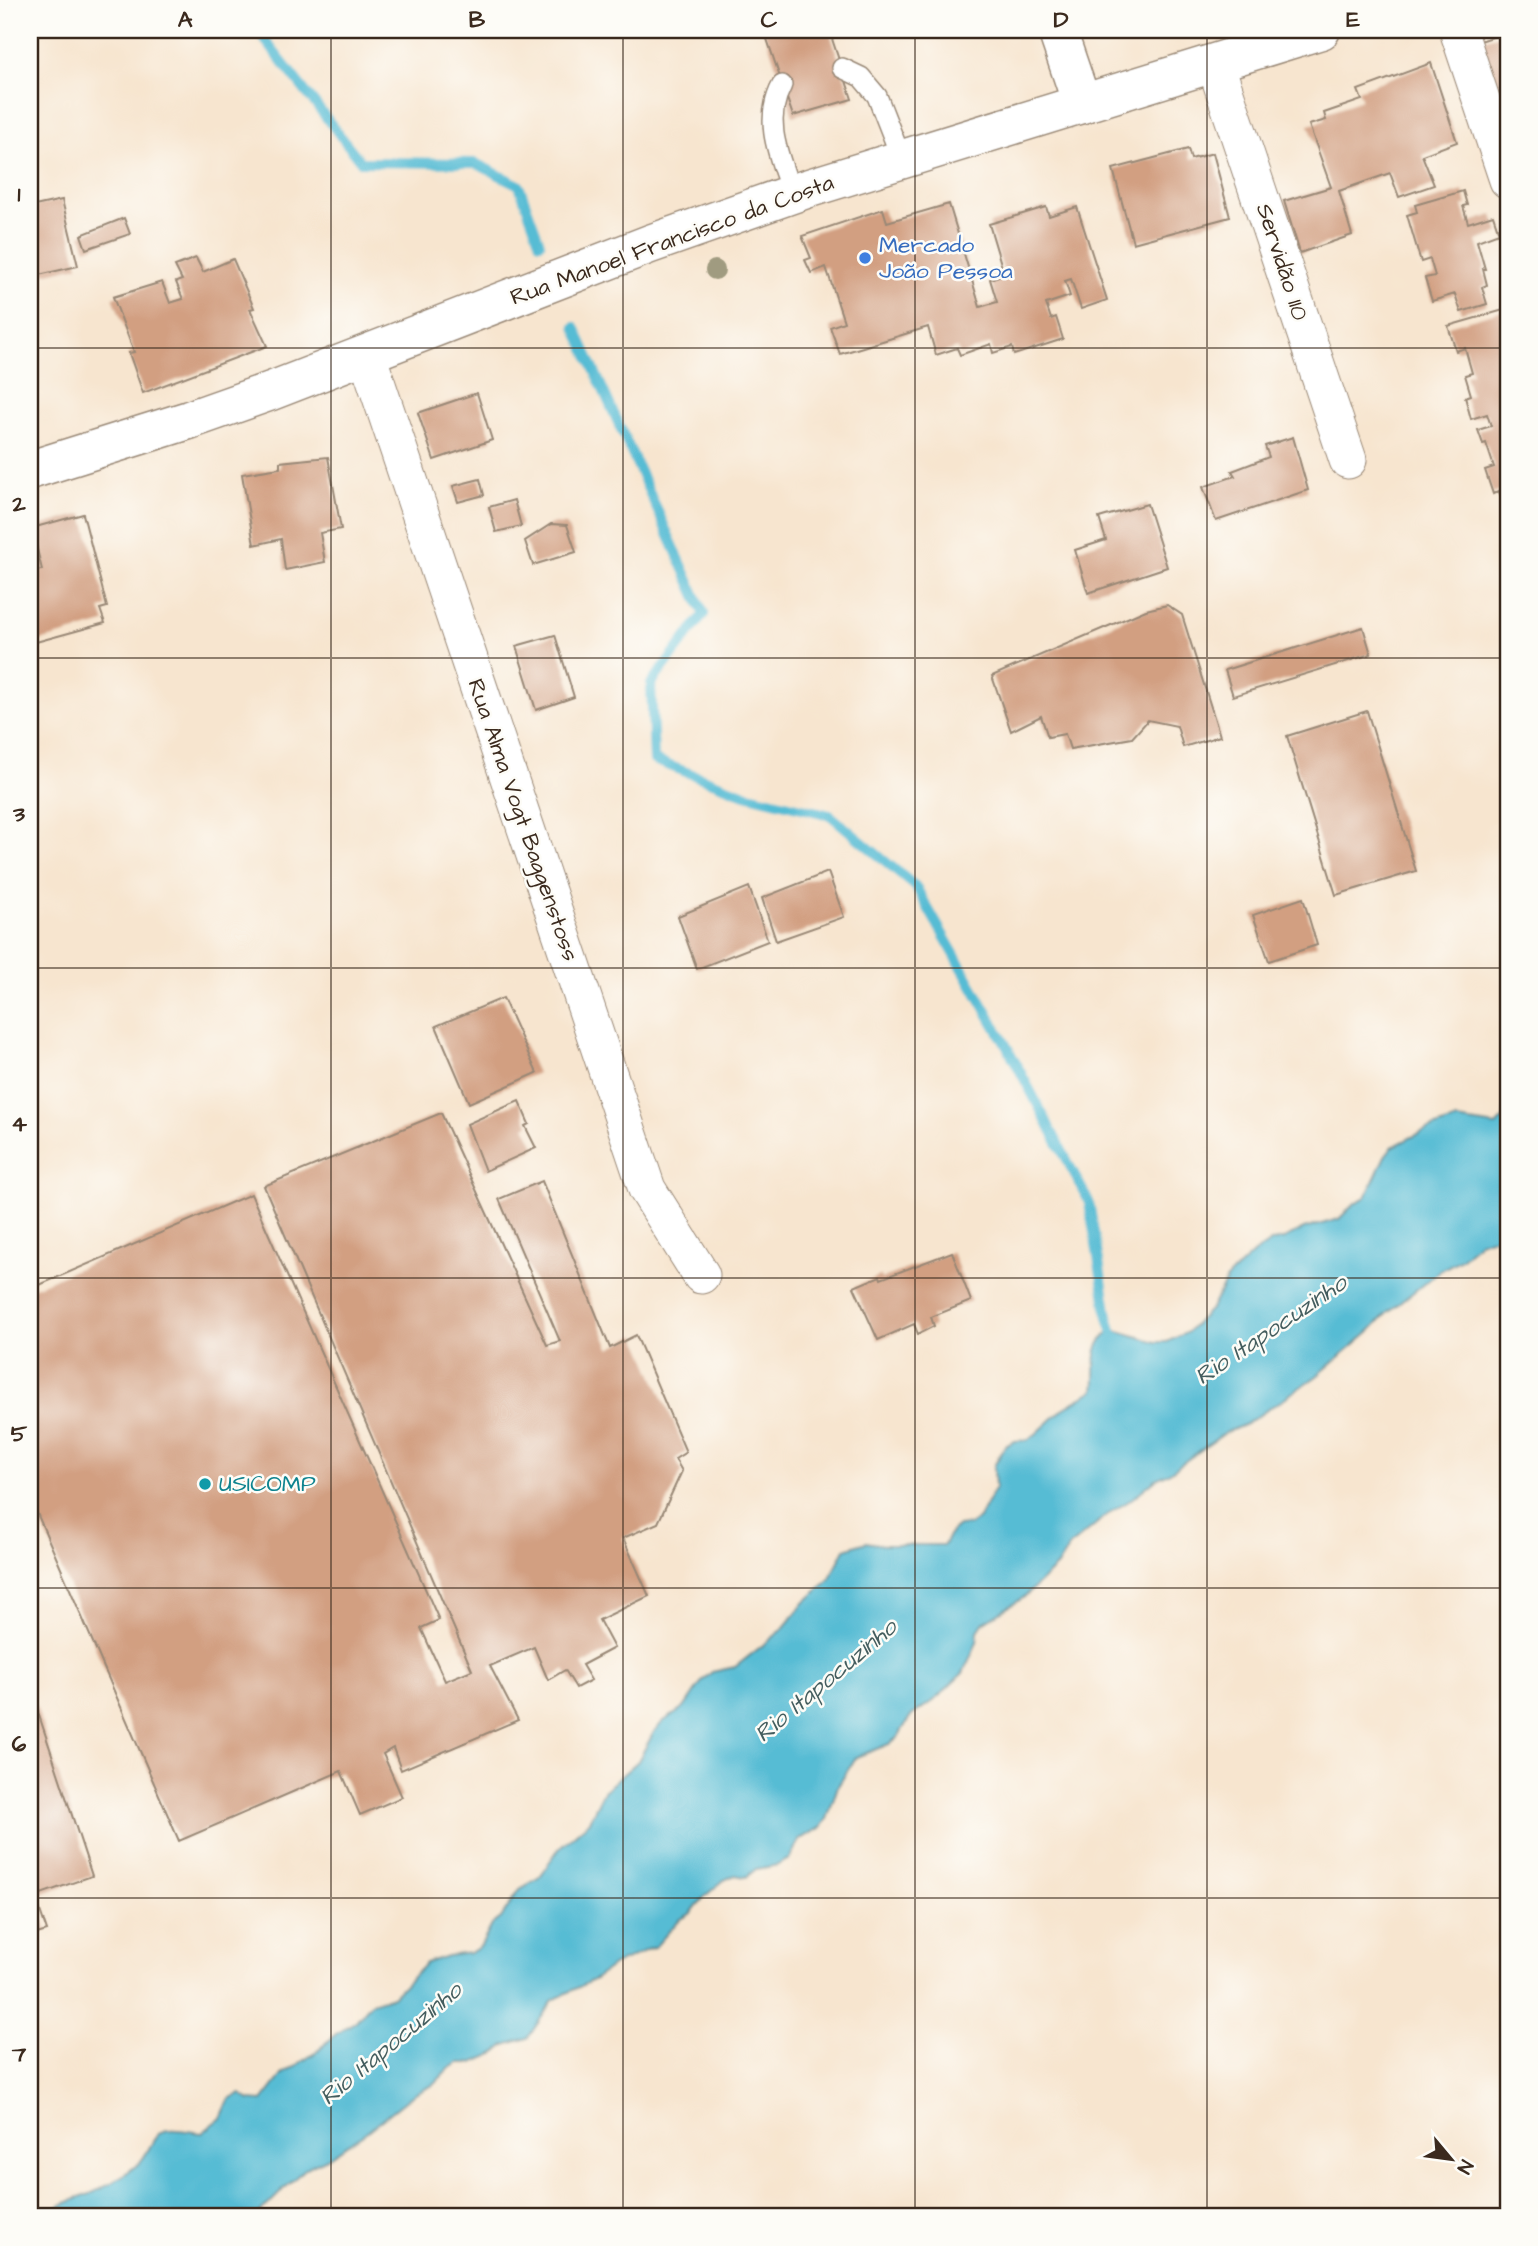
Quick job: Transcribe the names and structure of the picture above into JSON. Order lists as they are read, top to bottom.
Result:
{
  "streets": {
    "main road": ["Rua Manoel Francisco da Costa"],
    "street": ["Servidão 110", "Rua Alma Vogt Baggenstoss"]
  },
  "crossings": [
    ["Rua Manoel Francisco da Costa", "Servidão 110"],
    ["Rua Manoel Francisco da Costa", "Rua Alma Vogt Baggenstoss"]
  ],
  "water": ["Rio Itapocuzinho"],
  "places": ["Mercado João Pessoa", "USICOMP"],
  "north": "bottom right",
  "grid": {
    "columns": [
      "A",
      "B",
      "C",
      "D",
      "E"
    ],
    "rows": [
      "1",
      "2",
      "3",
      "4",
      "5",
      "6",
      "7"
    ]
  }
}
